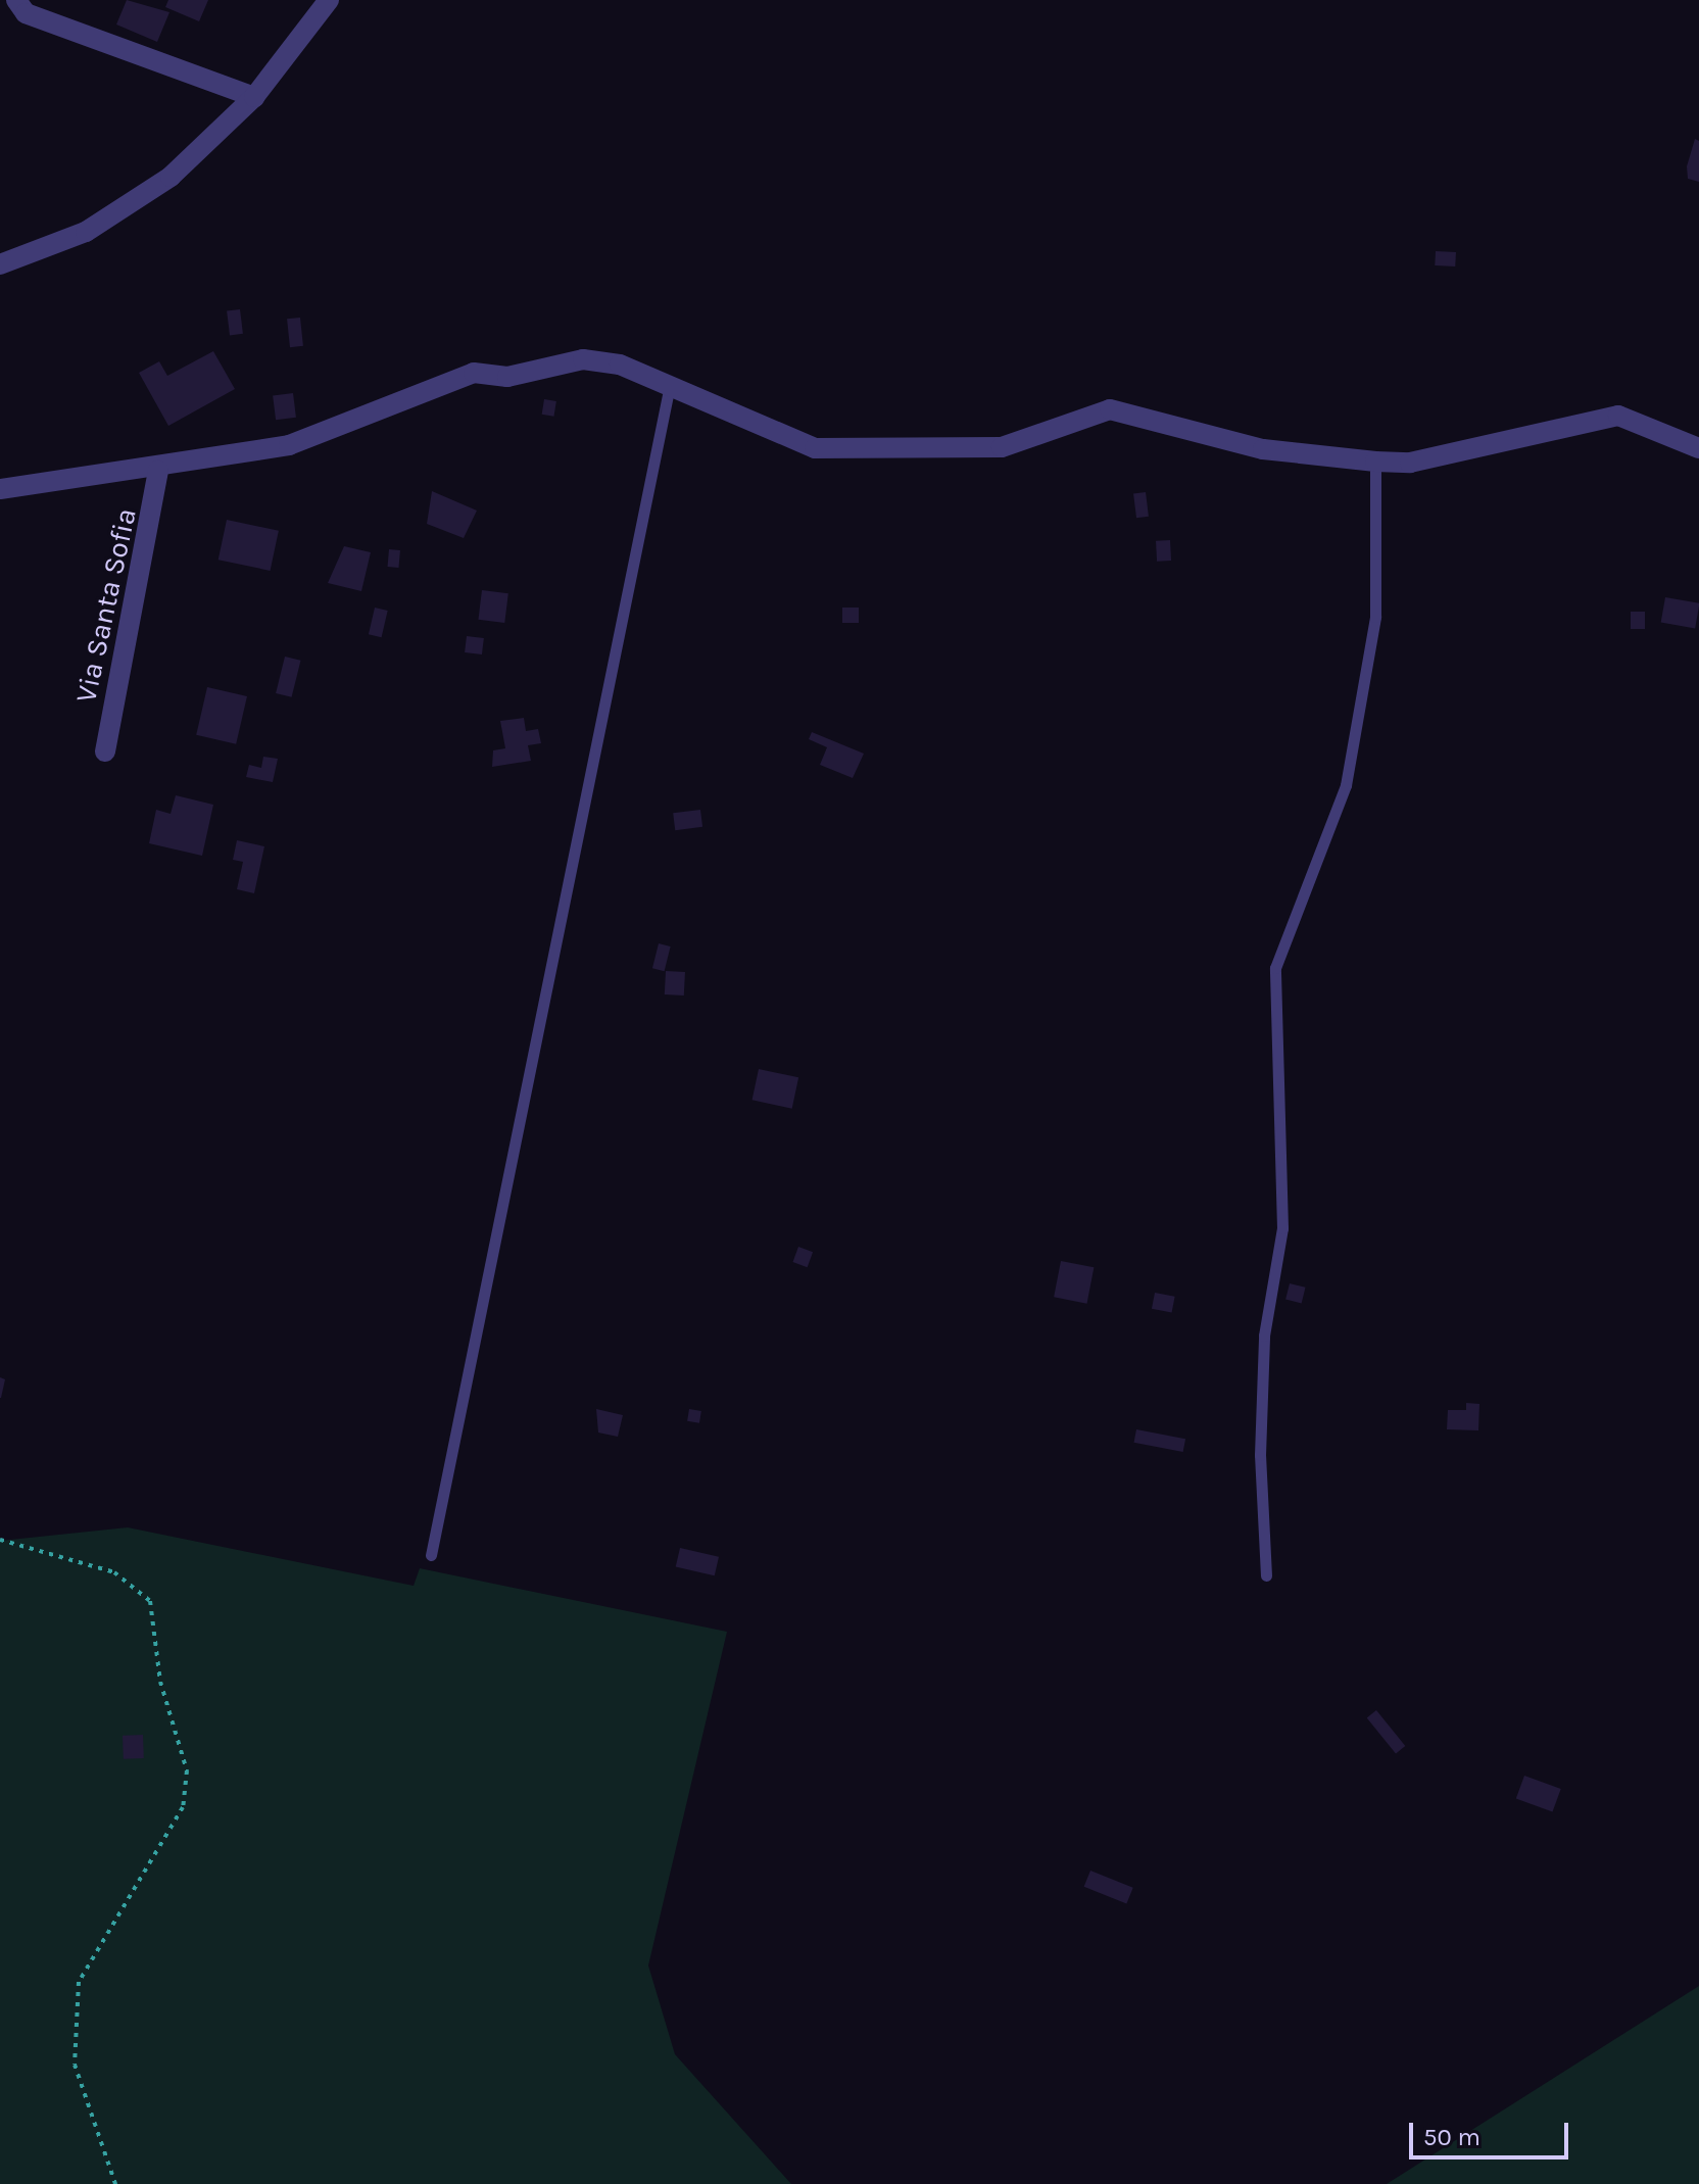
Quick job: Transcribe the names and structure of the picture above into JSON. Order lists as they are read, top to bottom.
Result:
{
  "streets": {
    "street": ["Via Santa Sofia"]
  },
  "scale_bar": "50 m"
}
